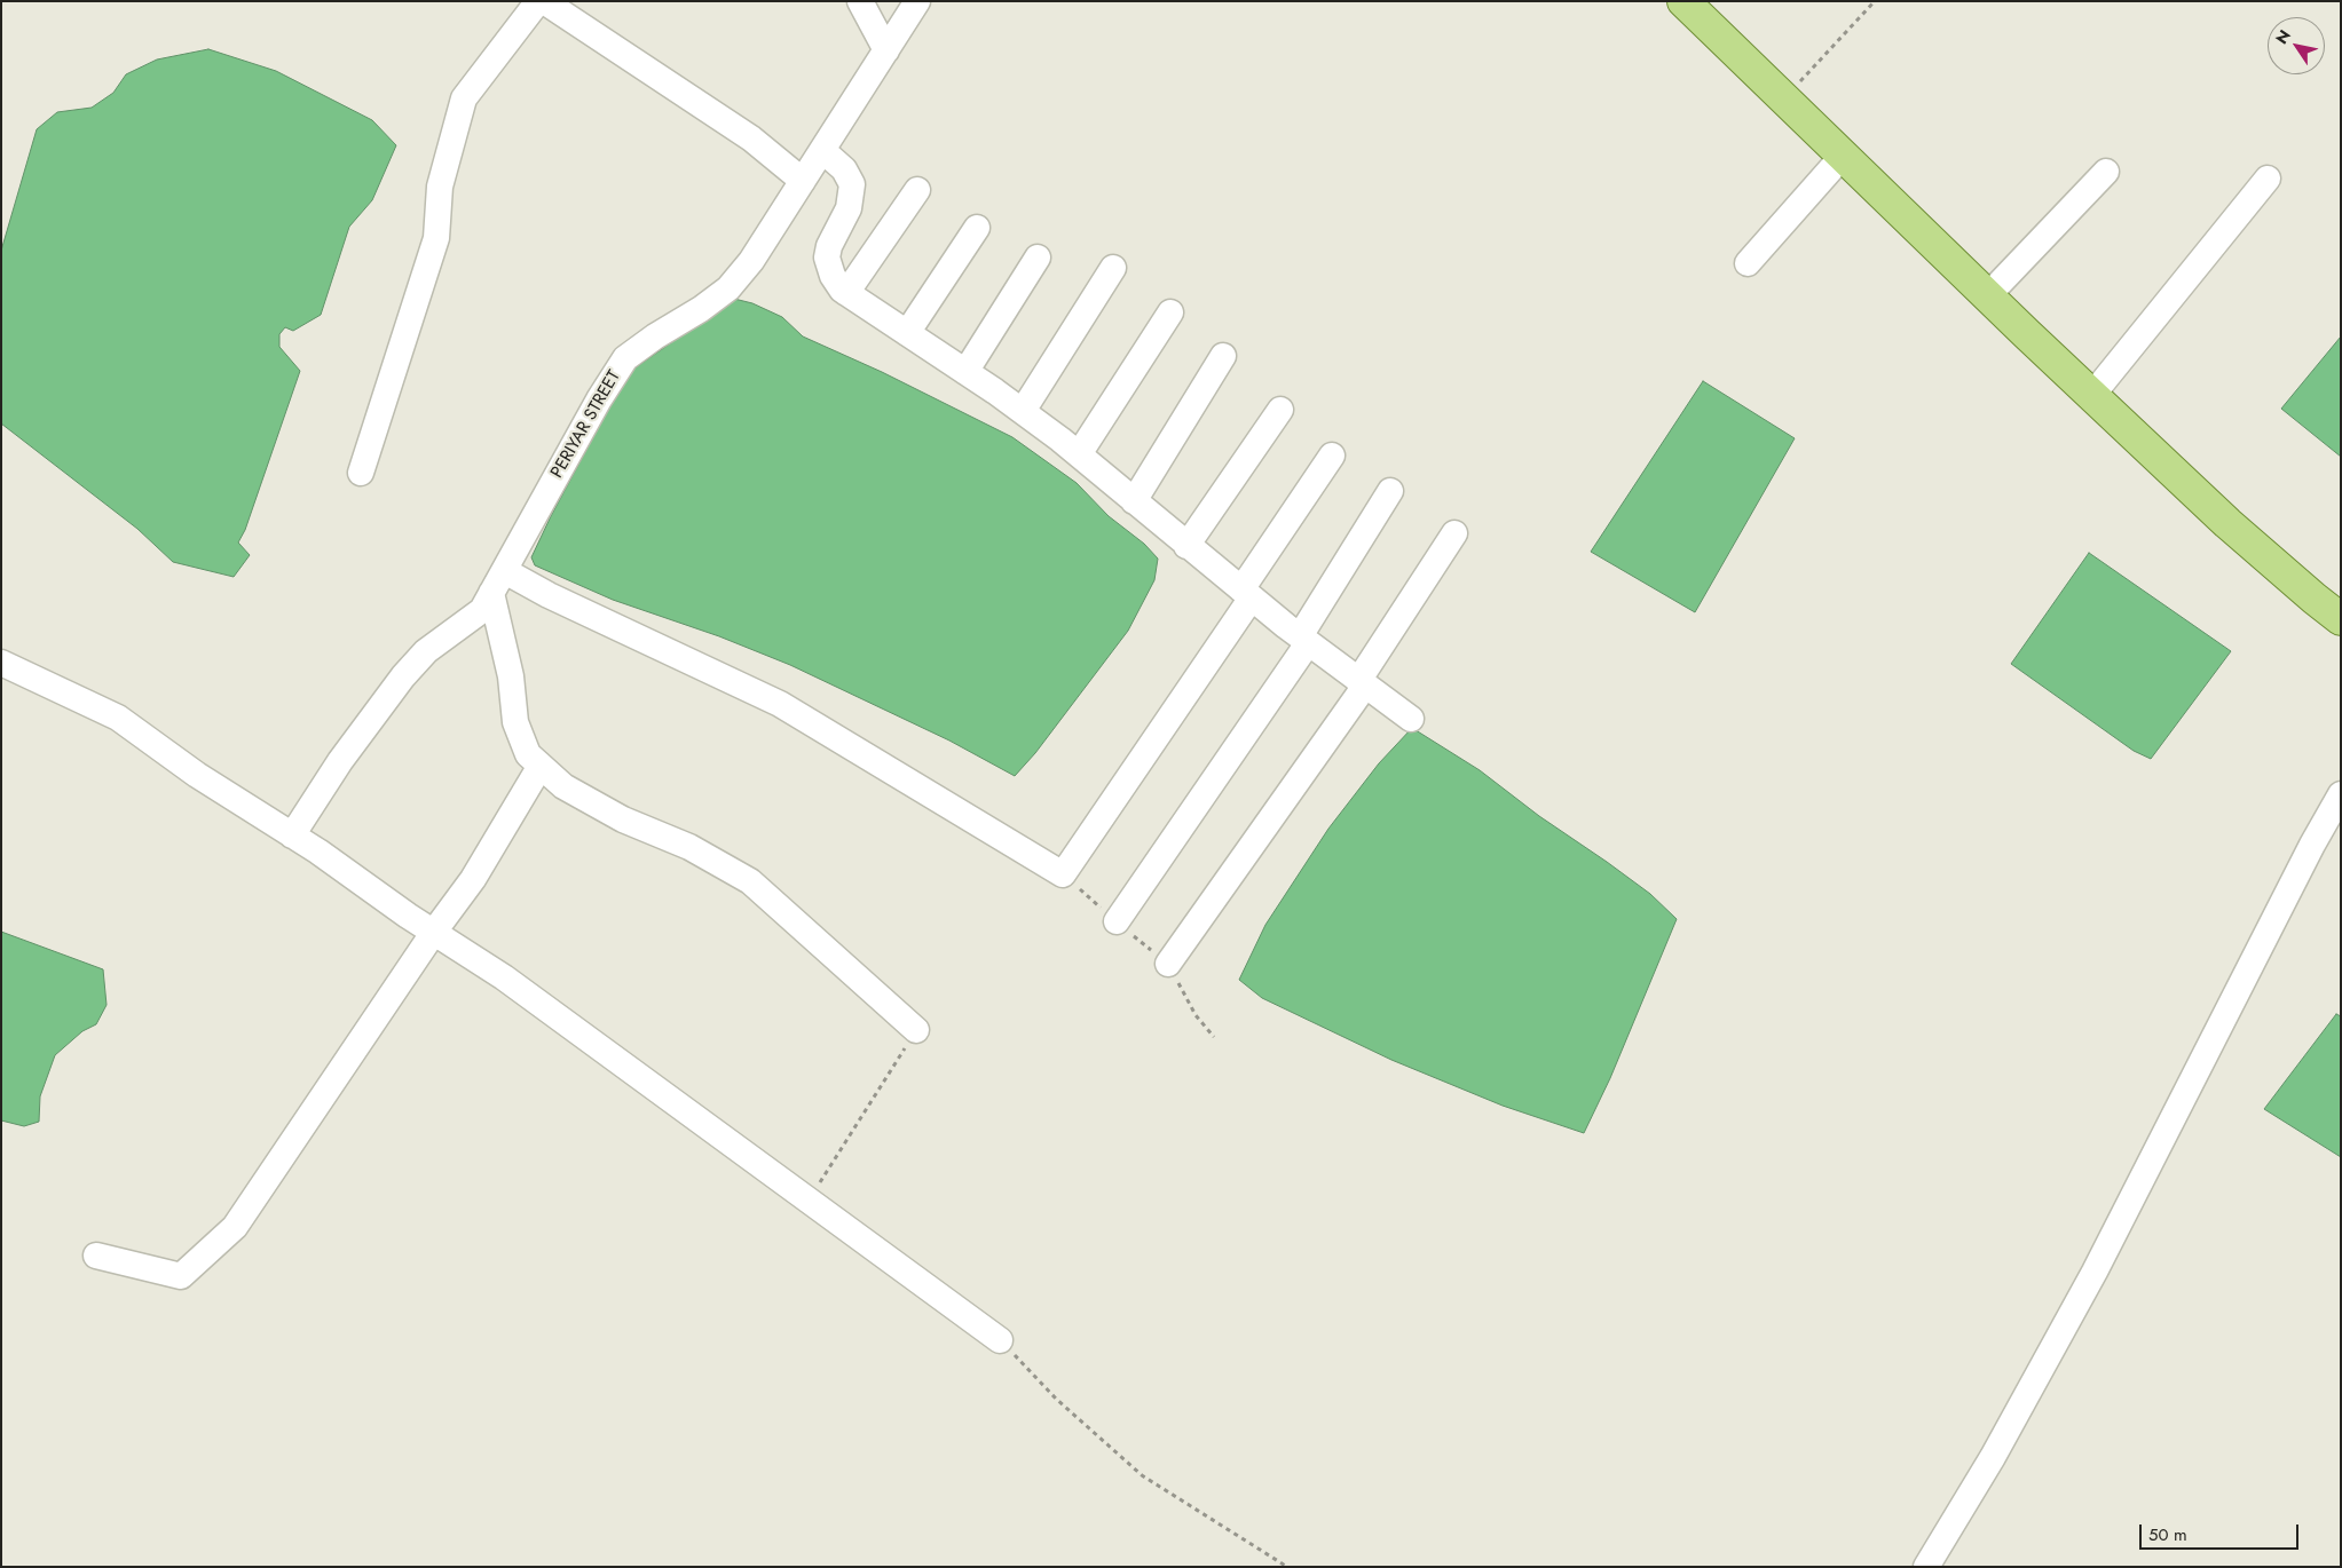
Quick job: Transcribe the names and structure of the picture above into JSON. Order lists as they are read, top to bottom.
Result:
{
  "streets": {
    "street": ["PERIYAR STREET"]
  },
  "scale_bar": "50 m",
  "north": "top left"
}
